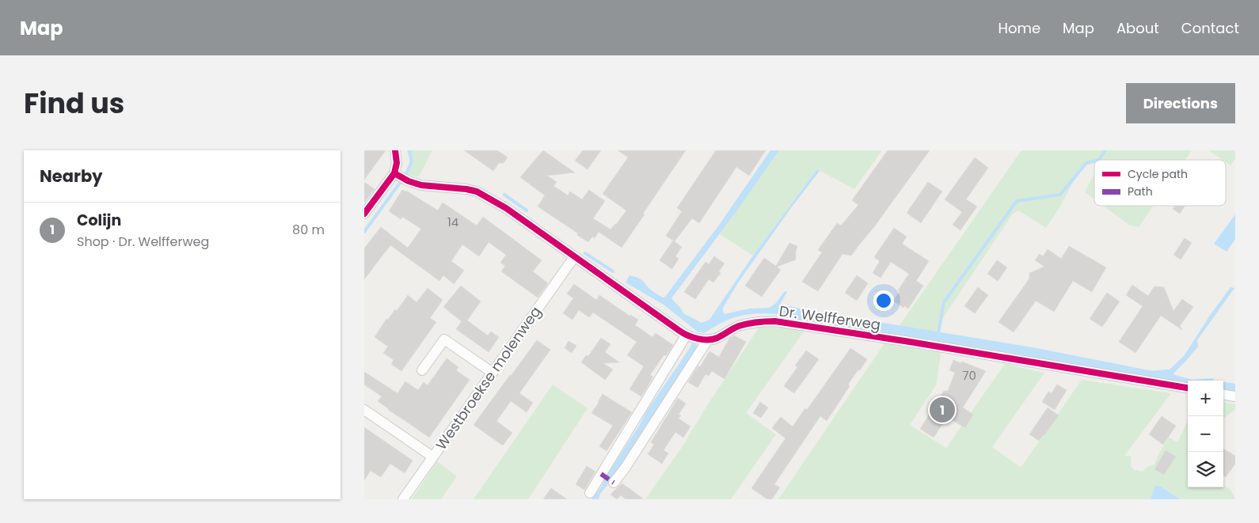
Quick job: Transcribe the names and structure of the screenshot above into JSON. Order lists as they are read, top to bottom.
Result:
{
  "streets": {
    "street": ["Dr. Welfferweg", "Westbroekse molenweg"]
  },
  "house_numbers": ["14", "70"],
  "legend": ["Cycle path", "Path"],
  "page": {
    "header": "Map",
    "nav": [
      "Home",
      "Map",
      "About",
      "Contact"
    ],
    "title": "Find us",
    "buttons": "Directions",
    "heading": "Nearby",
    "list": [
      {
        "mark": "1",
        "name": "Colijn",
        "note": "Shop · Dr. Welfferweg",
        "value": "80 m"
      }
    ],
    "map_buttons": ["+", "−"],
    "pins": "1"
  }
}
